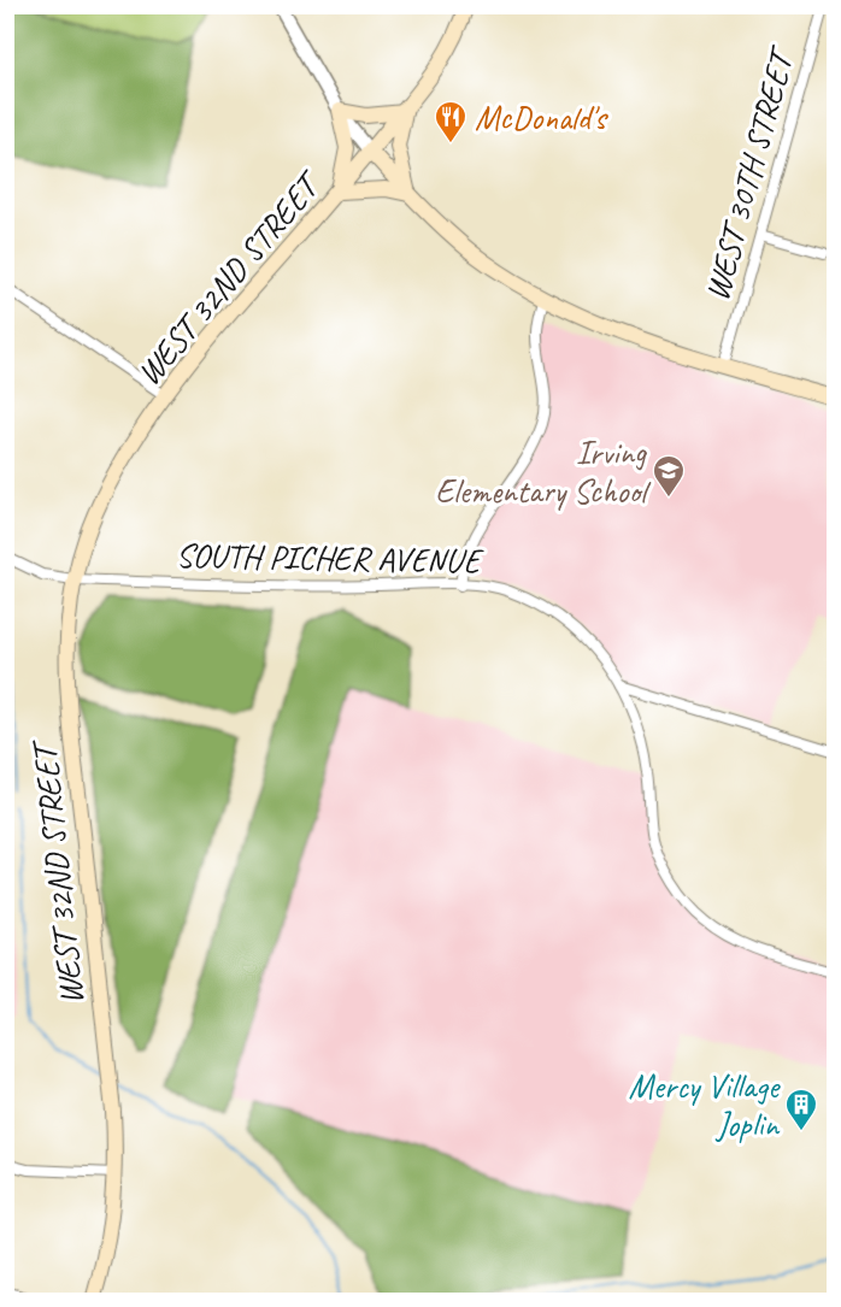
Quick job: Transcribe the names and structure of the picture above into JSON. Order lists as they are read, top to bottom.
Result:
{
  "streets": {
    "main road": ["WEST 32ND STREET"],
    "street": ["WEST 30TH STREET", "SOUTH PICHER AVENUE"]
  },
  "crossings": [
    ["WEST 32ND STREET", "SOUTH PICHER AVENUE"]
  ],
  "places": {
    "restaurant": ["McDonald's"],
    "school or university": ["Irving Elementary School"],
    "building": ["Mercy Village Joplin"]
  }
}
